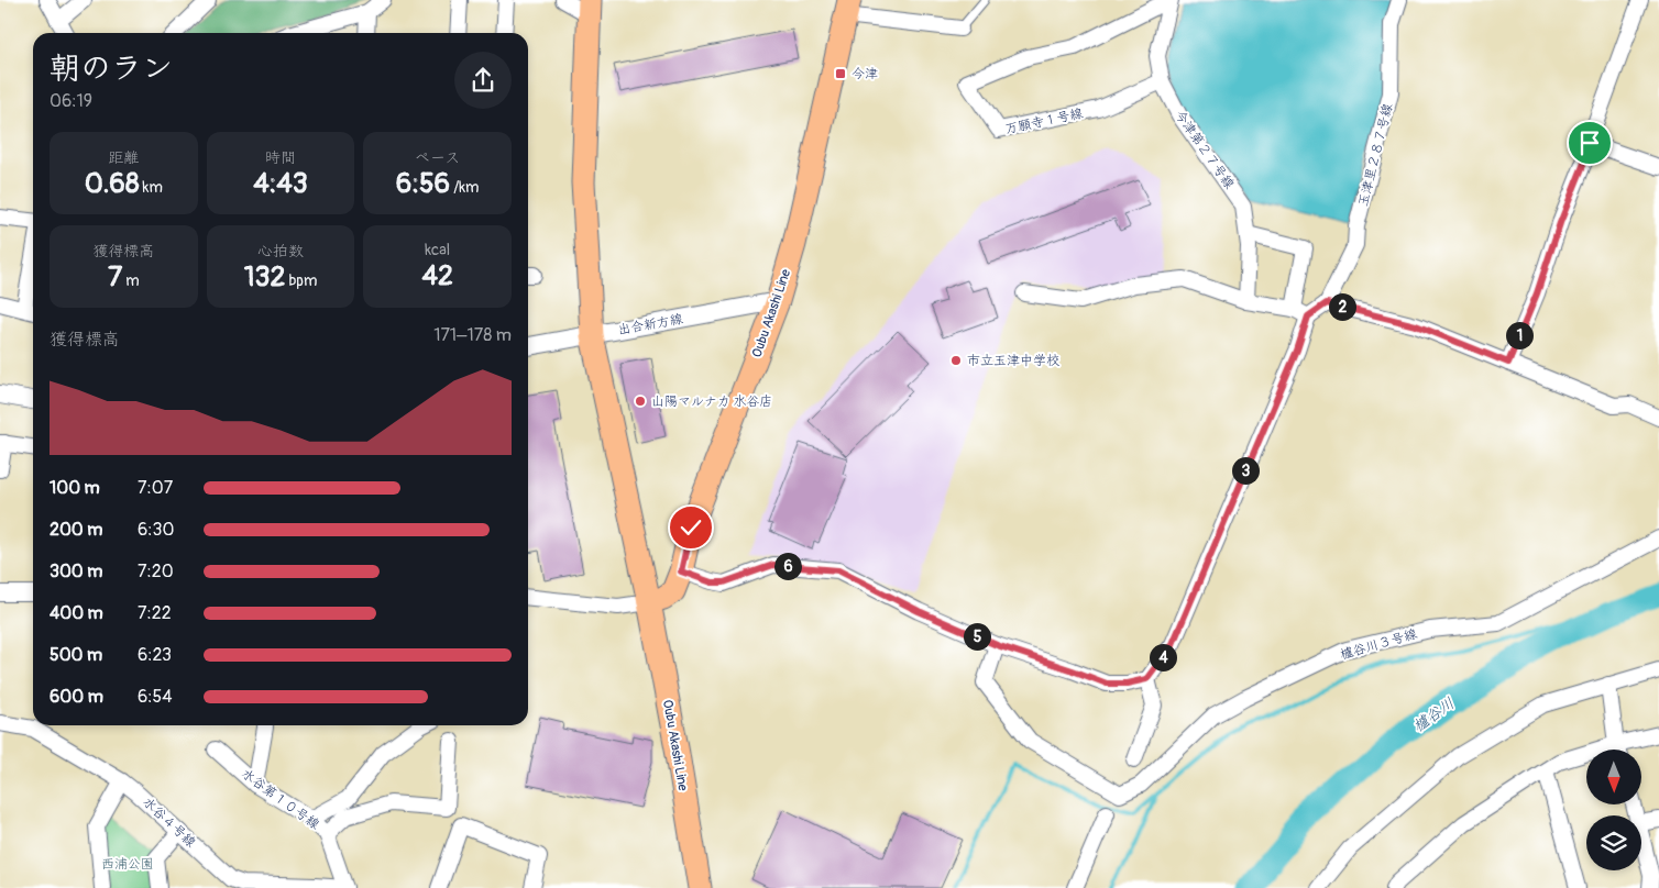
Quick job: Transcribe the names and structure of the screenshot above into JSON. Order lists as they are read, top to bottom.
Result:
{
  "streets": {
    "main road": ["Oubu Akashi Line"],
    "street": [
      "万願寺１号線",
      "今津第２７号線",
      "玉津里２８７号線",
      "出合新方線",
      "櫨谷川３号線",
      "水谷第１０号線",
      "水谷４号線"
    ]
  },
  "crossings": [
    ["万願寺１号線", "今津第２７号線"],
    ["Oubu Akashi Line", "出合新方線"],
    ["水谷第１０号線", "水谷４号線"]
  ],
  "water": ["櫨谷川"],
  "parks": ["西浦公園"],
  "places": {
    "transit": ["今津"],
    "other": ["市立玉津中学校", "山陽マルナカ 水谷店"]
  },
  "north": "bottom",
  "page": {
    "heading": ["朝のラン", "06:19"],
    "stats": [
      ["距離", "0.68 km"],
      ["時間", "4:43"],
      ["ペース", "6:56 /km"],
      ["獲得標高", "7 m"],
      ["心拍数", "132 bpm"],
      ["kcal", "42"]
    ],
    "pins": [
      "2",
      "1",
      "3",
      "6",
      "5",
      "4"
    ],
    "chart": ["獲得標高", "171–178 m"],
    "list": [
      {
        "name": "100 m",
        "note": "7:07"
      },
      {
        "name": "200 m",
        "note": "6:30"
      },
      {
        "name": "300 m",
        "note": "7:20"
      },
      {
        "name": "400 m",
        "note": "7:22"
      },
      {
        "name": "500 m",
        "note": "6:23"
      },
      {
        "name": "600 m",
        "note": "6:54"
      }
    ]
  }
}
